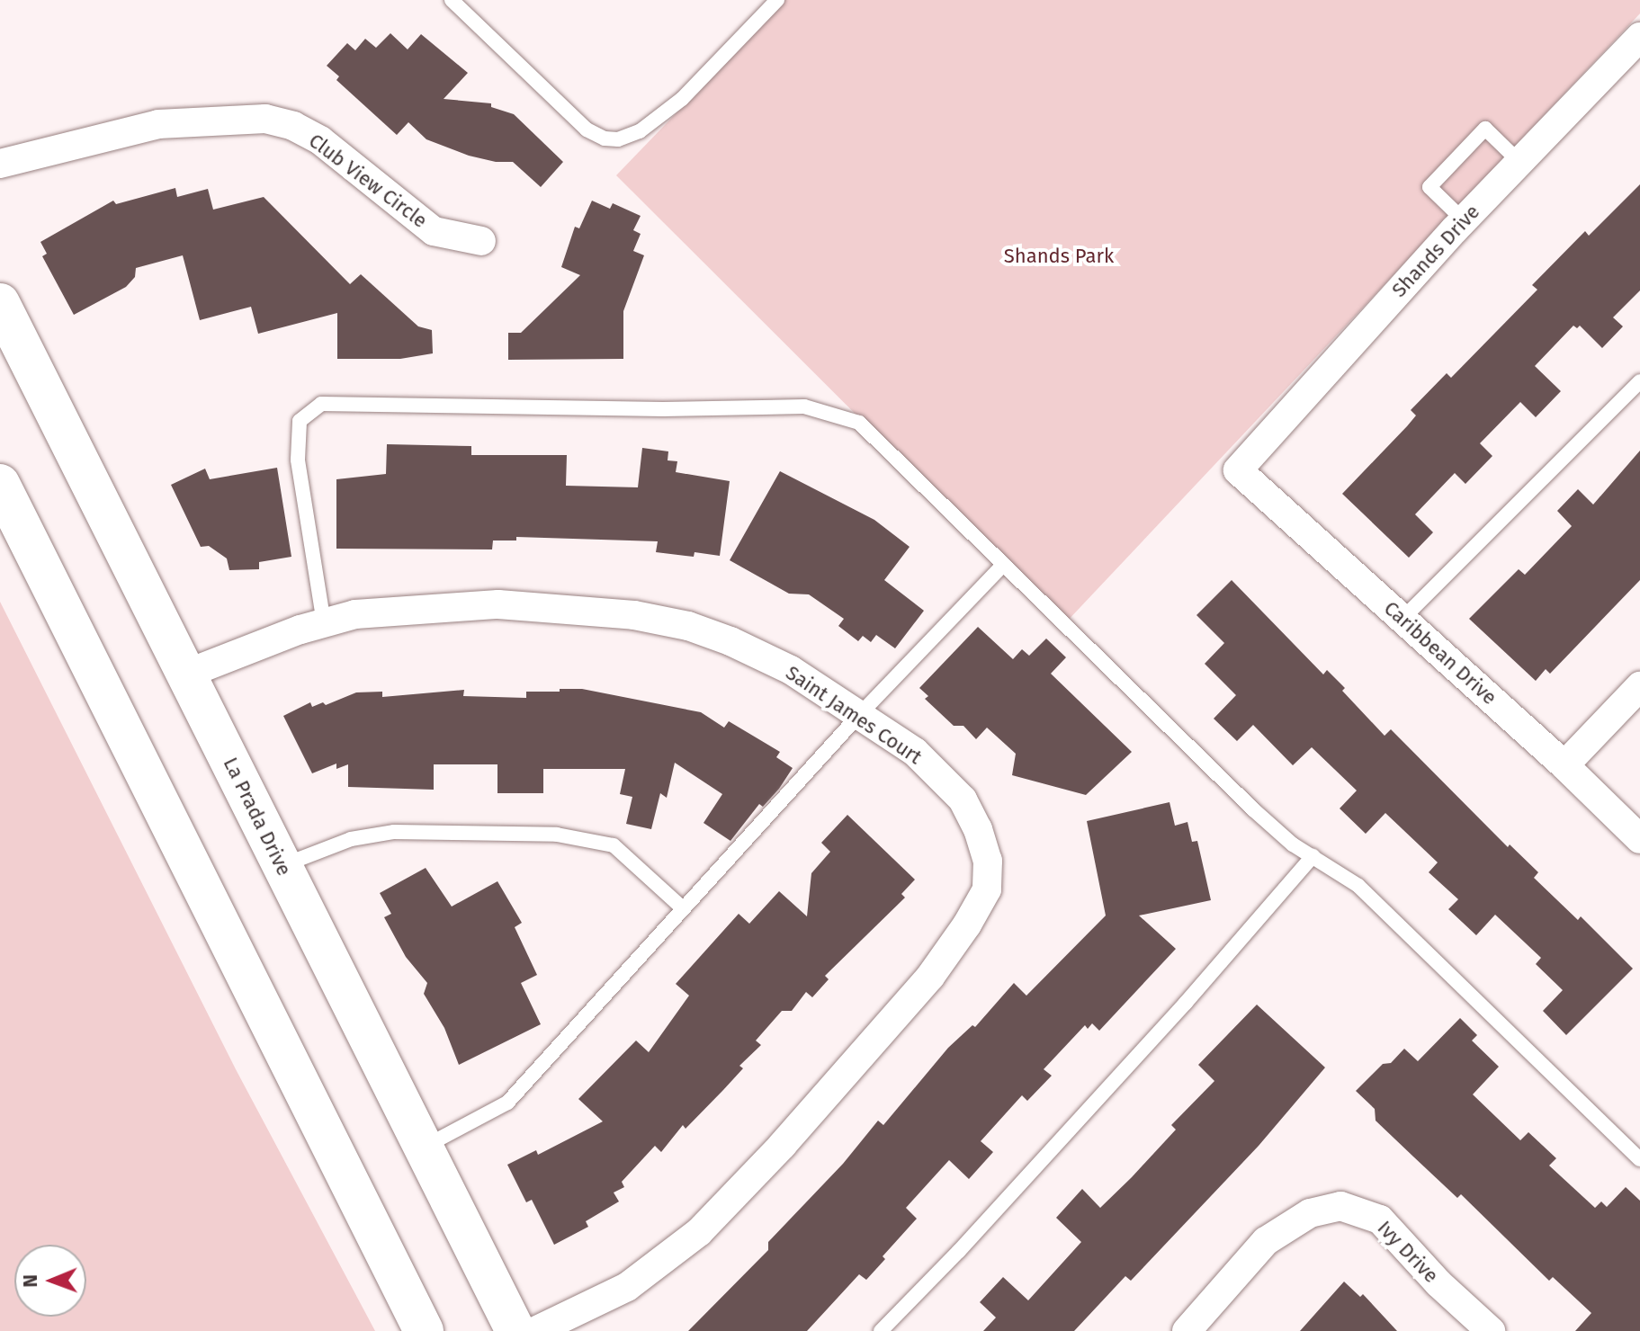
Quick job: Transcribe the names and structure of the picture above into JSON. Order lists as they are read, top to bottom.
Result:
{
  "streets": {
    "main road": ["La Prada Drive"],
    "street": [
      "Club View Circle",
      "Shands Drive",
      "Caribbean Drive",
      "Saint James Court",
      "Ivy Drive"
    ]
  },
  "crossings": [
    ["Shands Drive", "Caribbean Drive"],
    ["Saint James Court", "La Prada Drive"]
  ],
  "parks": ["Shands Park"],
  "north": "left"
}
